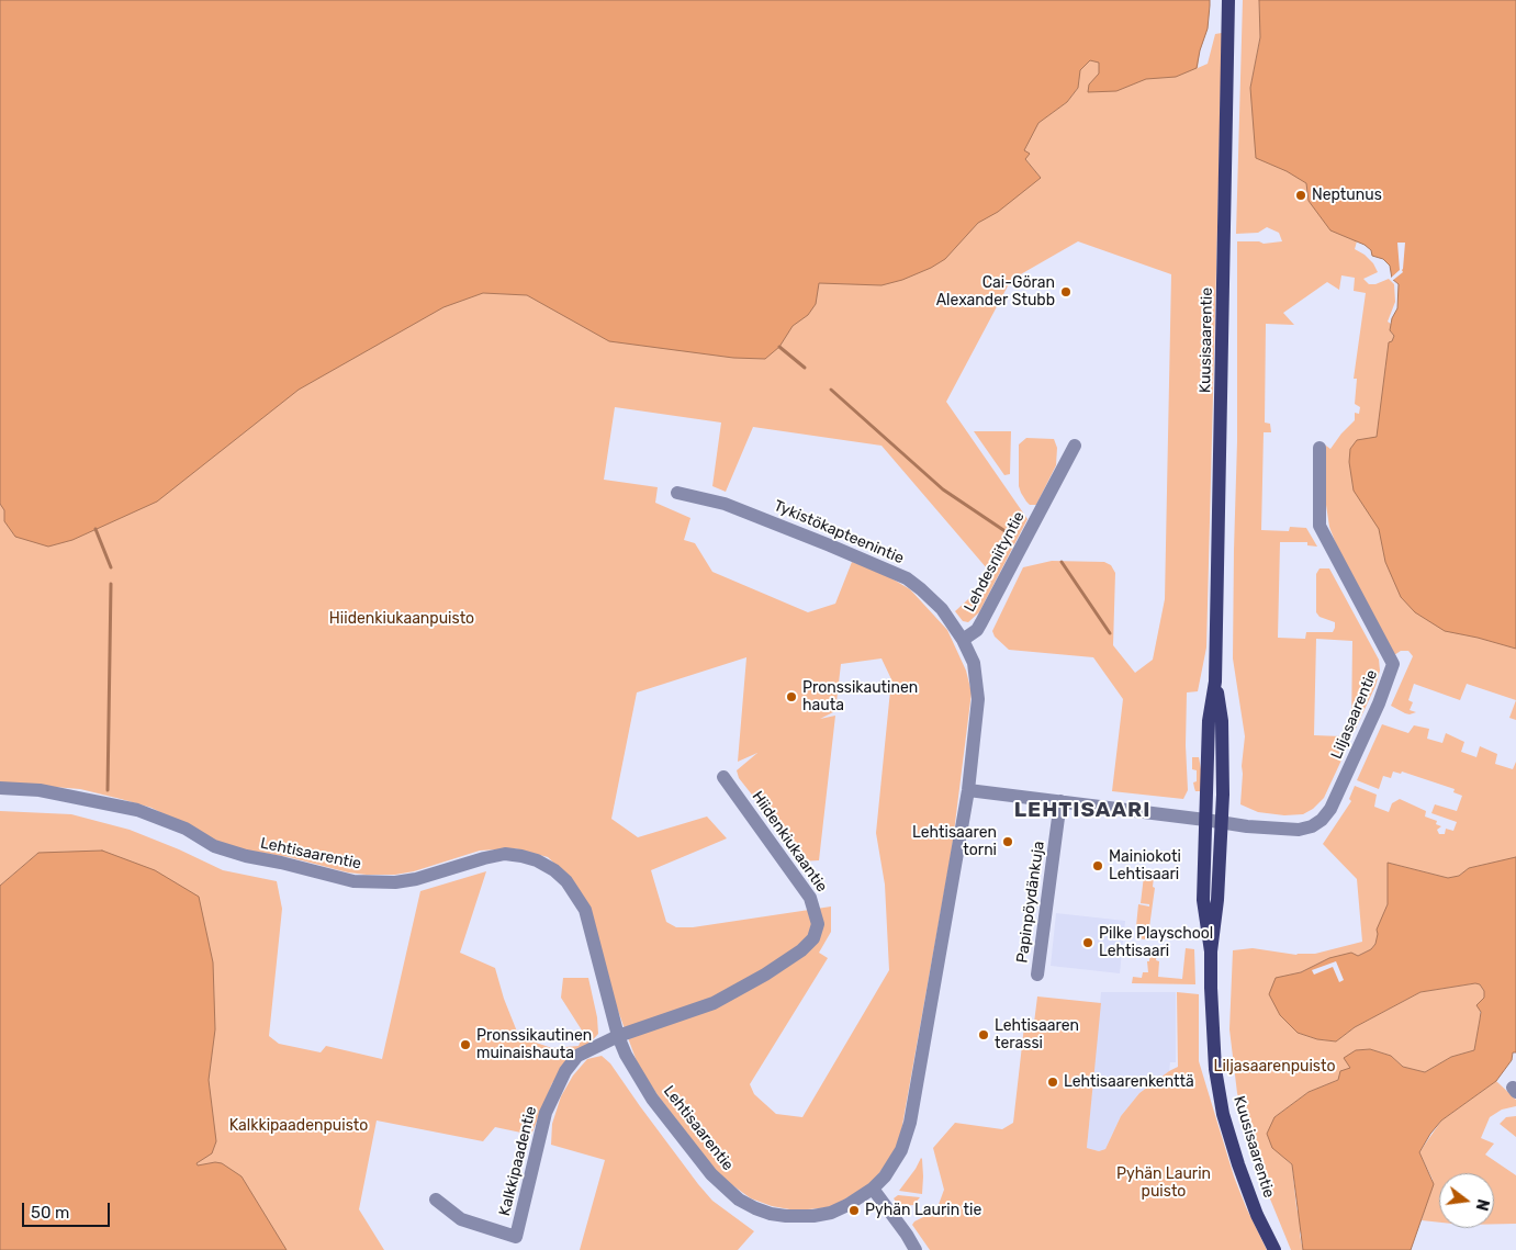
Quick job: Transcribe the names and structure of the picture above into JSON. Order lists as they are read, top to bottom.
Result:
{
  "streets": {
    "main road": ["Kuusisaarentie"],
    "street": [
      "Tykistökapteenintie",
      "Lehdesniityntie",
      "Liljasaarentie",
      "Hiidenkiukaantie",
      "Lehtisaarentie",
      "Papinpöydänkuja",
      "Kalkkipaadentie"
    ]
  },
  "crossings": [
    ["Kuusisaarentie", "Liljasaarentie"],
    ["Tykistökapteenintie", "Lehdesniityntie"],
    ["Hiidenkiukaantie", "Lehtisaarentie"],
    ["Hiidenkiukaantie", "Kalkkipaadentie"],
    ["Lehtisaarentie", "Kalkkipaadentie"]
  ],
  "districts": ["LEHTISAARI"],
  "parks": [
    "Hiidenkiukaanpuisto",
    "Liljasaarenpuisto",
    "Kalkkipaadenpuisto",
    "Pyhän Laurin puisto"
  ],
  "places": [
    "Neptunus",
    "Cai-Göran Alexander Stubb",
    "Pronssikautinen hauta",
    "Lehtisaaren torni",
    "Mainiokoti Lehtisaari",
    "Pilke Playschool Lehtisaari",
    "Lehtisaaren terassi",
    "Pronssikautinen muinaishauta",
    "Lehtisaarenkenttä",
    "Pyhän Laurin tie"
  ],
  "scale_bar": "50 m",
  "north": "right"
}
